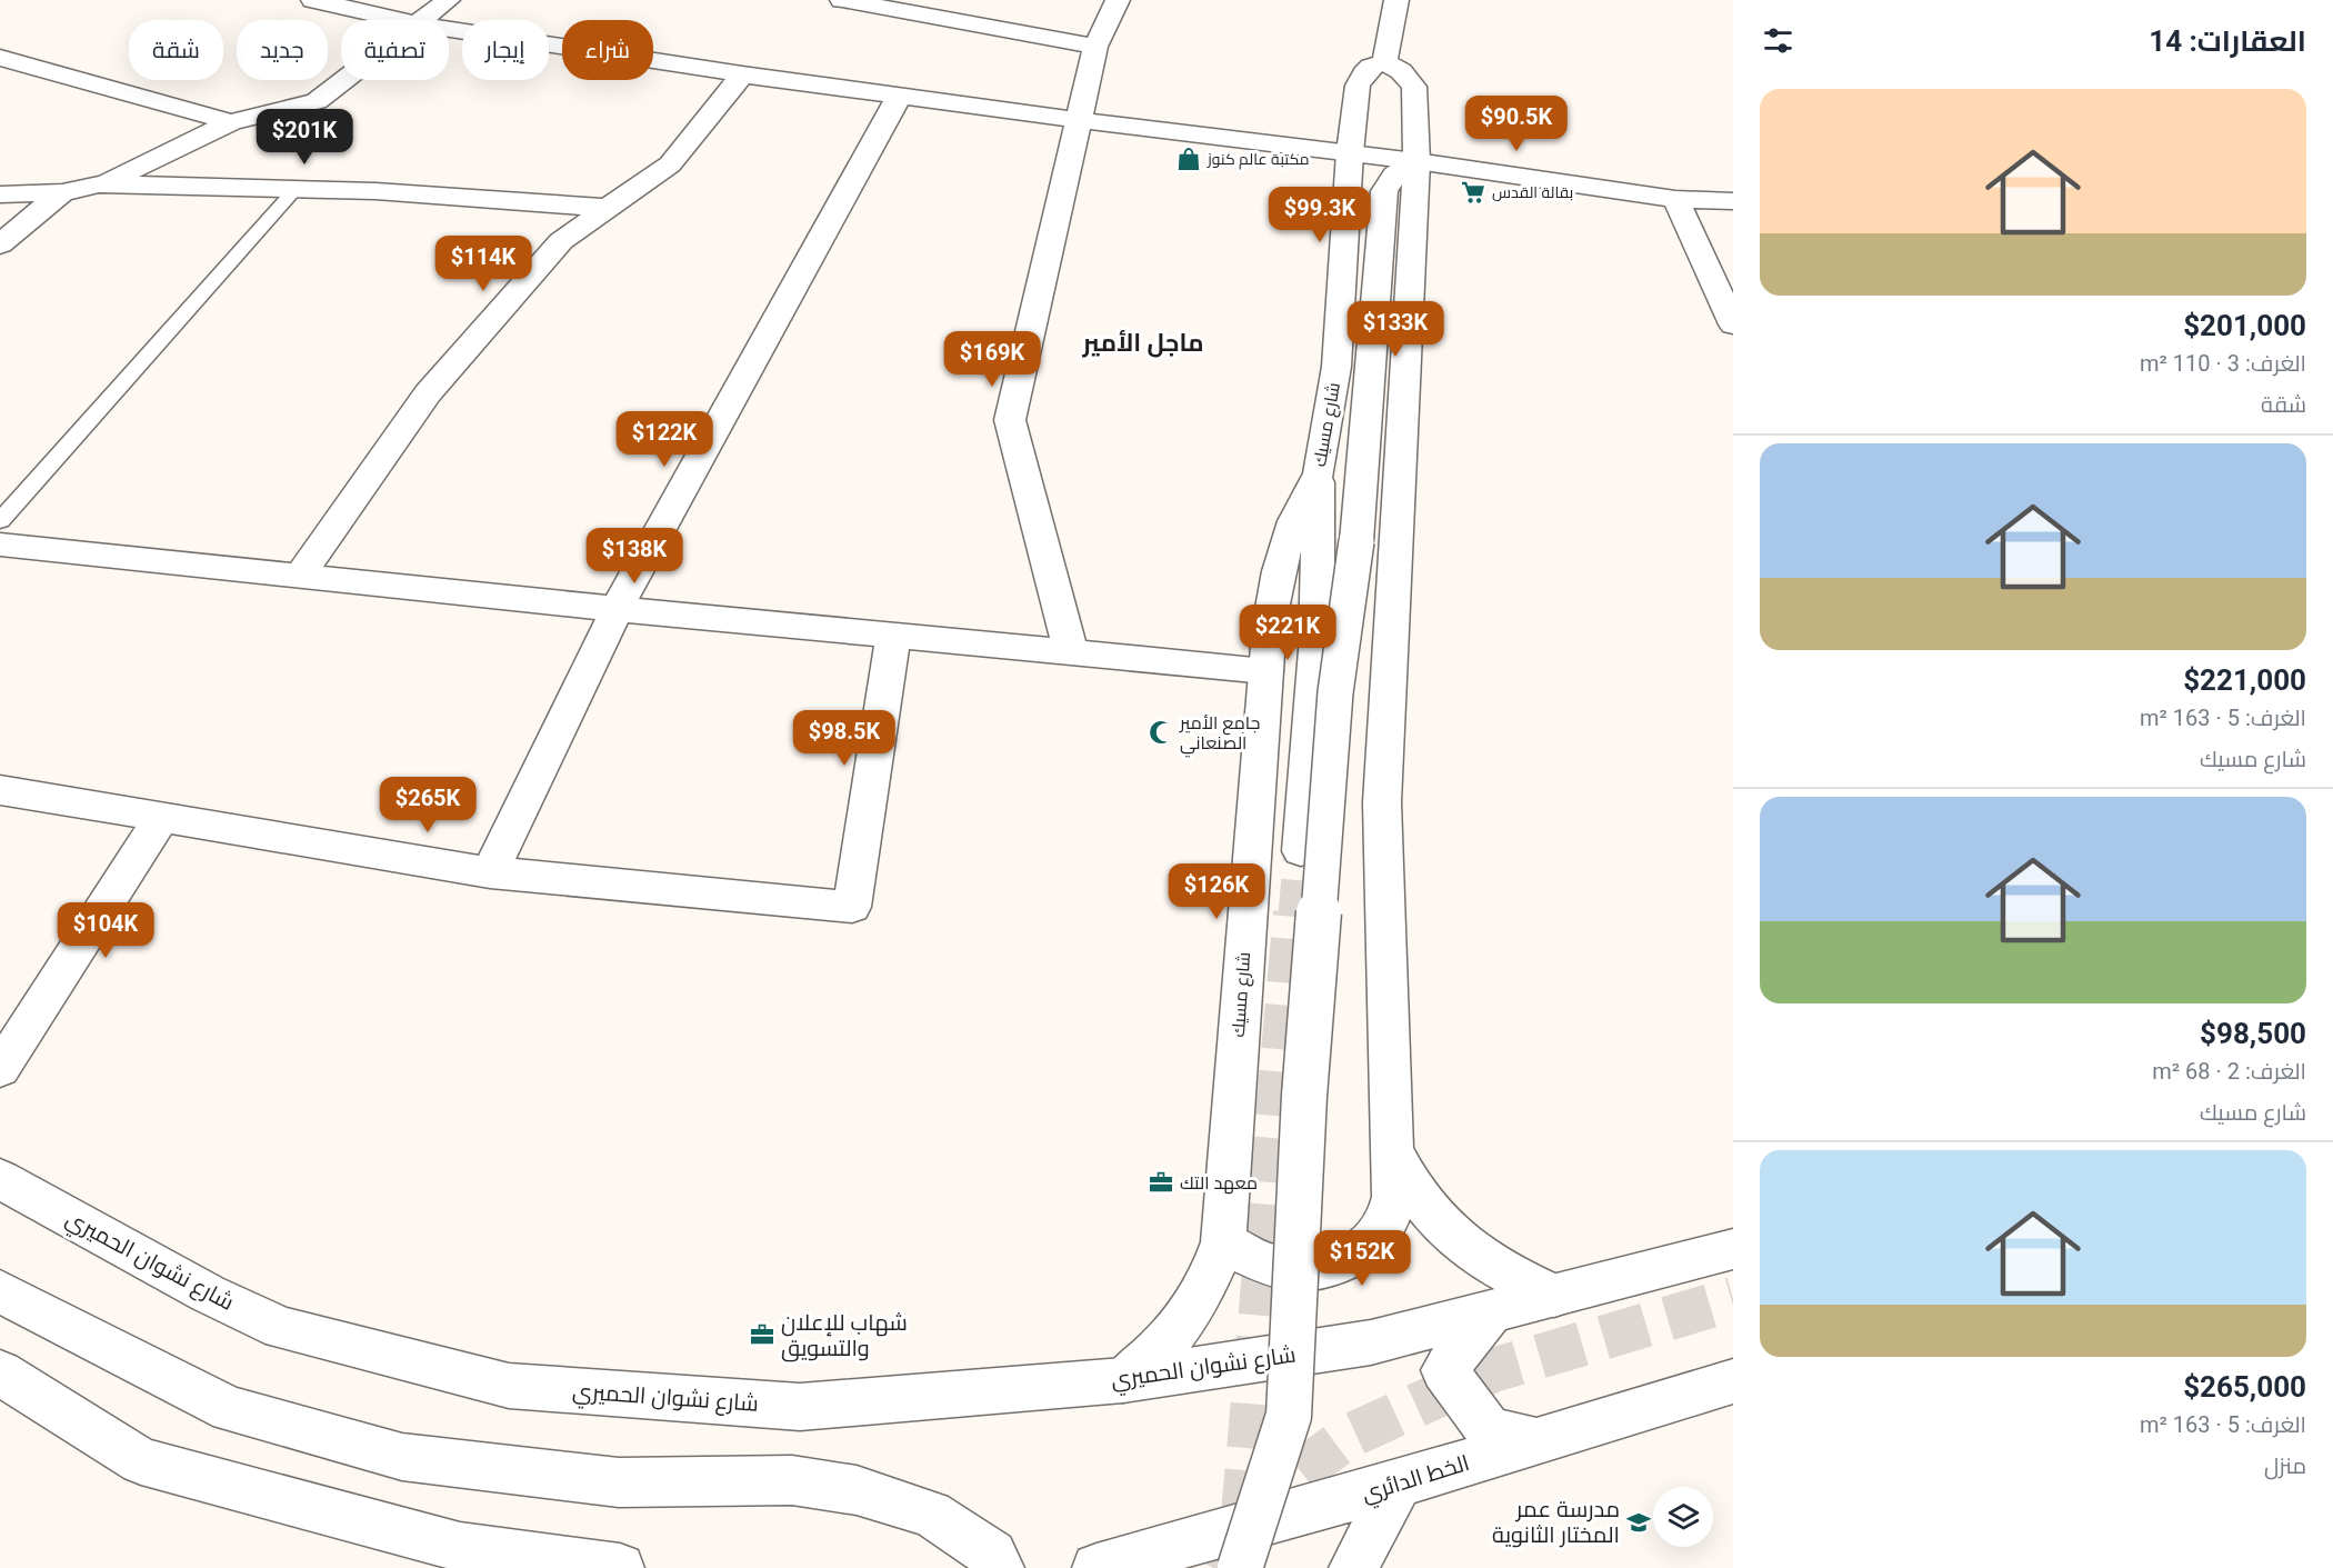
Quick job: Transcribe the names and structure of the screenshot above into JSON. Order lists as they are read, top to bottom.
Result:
{
  "streets": {
    "street": ["شارع مسيك", "شارع نشوان الحميري", "الخط الدائري"]
  },
  "crossings": [
    ["شارع مسيك", "شارع نشوان الحميري"]
  ],
  "districts": ["ماجل الأمير"],
  "places": {
    "shop": ["مكتبة عالم كنوز"],
    "supermarket": ["بقالة القدس"],
    "mosque": ["جامع الأمير الصنعاني"],
    "office": ["معهد التك", "شهاب للإعلان والتسويق"],
    "school or university": ["مدرسة عمر المختار الثانوية"]
  },
  "page": {
    "heading": "العقارات: 14",
    "chip": [
      "شراء",
      "إيجار",
      "تصفية",
      "جديد",
      "شقة"
    ],
    "list": [
      {
        "name": "$201,000",
        "note": "الغرف: 3 · 110 m² · شقة"
      },
      {
        "name": "$221,000",
        "note": "الغرف: 5 · 163 m² · شارع مسيك"
      },
      {
        "name": "$98,500",
        "note": "الغرف: 2 · 68 m² · شارع مسيك"
      },
      {
        "name": "$265,000",
        "note": "الغرف: 5 · 163 m² · منزل"
      }
    ],
    "price": [
      "$90.5K",
      "$201K",
      "$99.3K",
      "$114K",
      "$133K",
      "$169K",
      "$122K",
      "$138K",
      "$221K",
      "$98.5K",
      "$265K",
      "$126K",
      "$104K",
      "$152K"
    ]
  }
}
